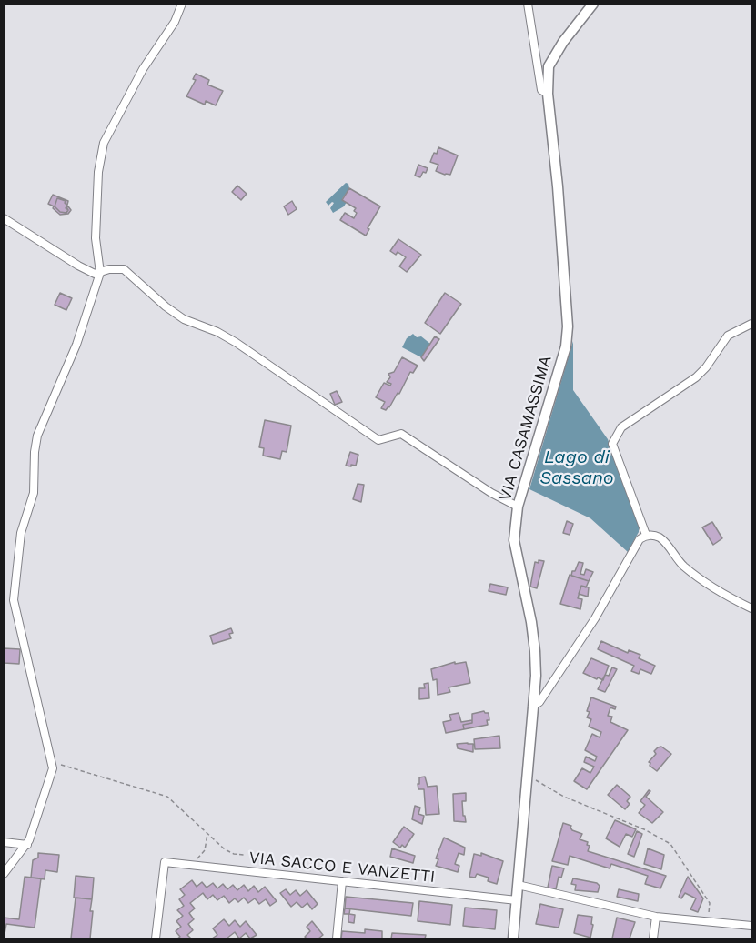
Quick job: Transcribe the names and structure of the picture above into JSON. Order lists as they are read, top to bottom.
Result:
{
  "streets": {
    "main road": ["VIA CASAMASSIMA"],
    "street": ["VIA SACCO E VANZETTI"]
  },
  "crossings": [
    ["VIA CASAMASSIMA", "VIA SACCO E VANZETTI"]
  ],
  "water": ["Lago di Sassano"]
}
